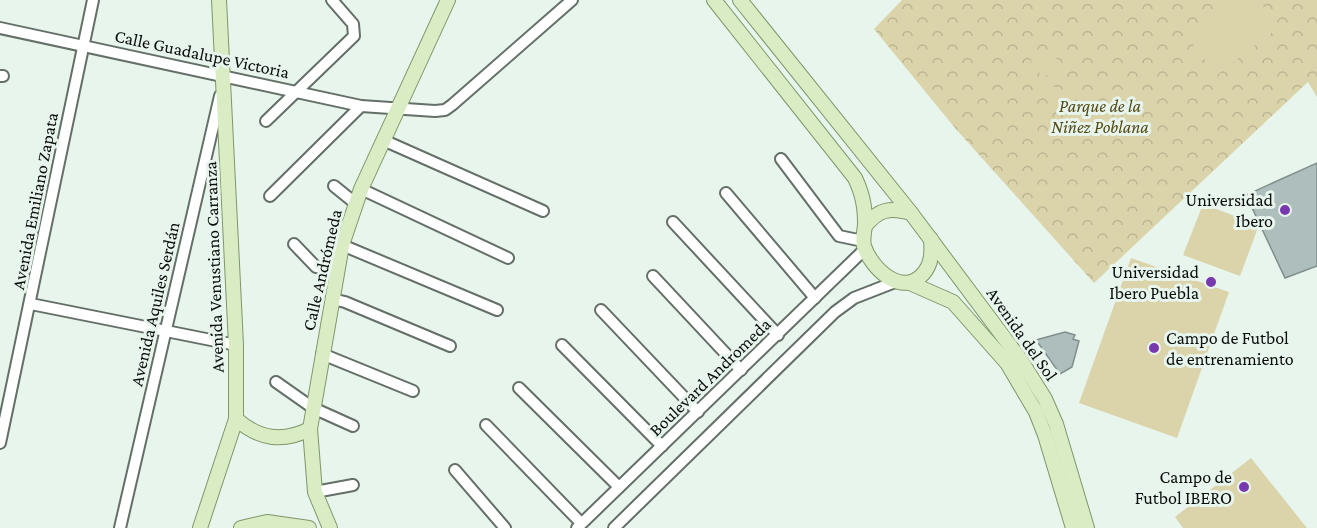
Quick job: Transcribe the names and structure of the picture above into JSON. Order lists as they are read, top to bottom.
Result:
{
  "streets": {
    "main road": ["Avenida Venustiano Carranza", "Calle Andrómeda", "Avenida del Sol"],
    "street": [
      "Calle Guadalupe Victoria",
      "Avenida Emiliano Zapata",
      "Avenida Aquiles Serdán",
      "Boulevard Andromeda"
    ]
  },
  "crossings": [
    ["Calle Guadalupe Victoria", "Avenida Emiliano Zapata"],
    ["Calle Guadalupe Victoria", "Avenida Venustiano Carranza"],
    ["Calle Guadalupe Victoria", "Calle Andrómeda"],
    ["Calle Guadalupe Victoria", "Avenida Aquiles Serdán"],
    ["Avenida Venustiano Carranza", "Avenida Aquiles Serdán"],
    ["Avenida del Sol", "Boulevard Andromeda"]
  ],
  "parks": ["Parque de la Niñez Poblana"],
  "places": [
    "Universidad Ibero",
    "Universidad Ibero Puebla",
    "Campo de Futbol de entrenamiento",
    "Campo de Futbol IBERO"
  ]
}
